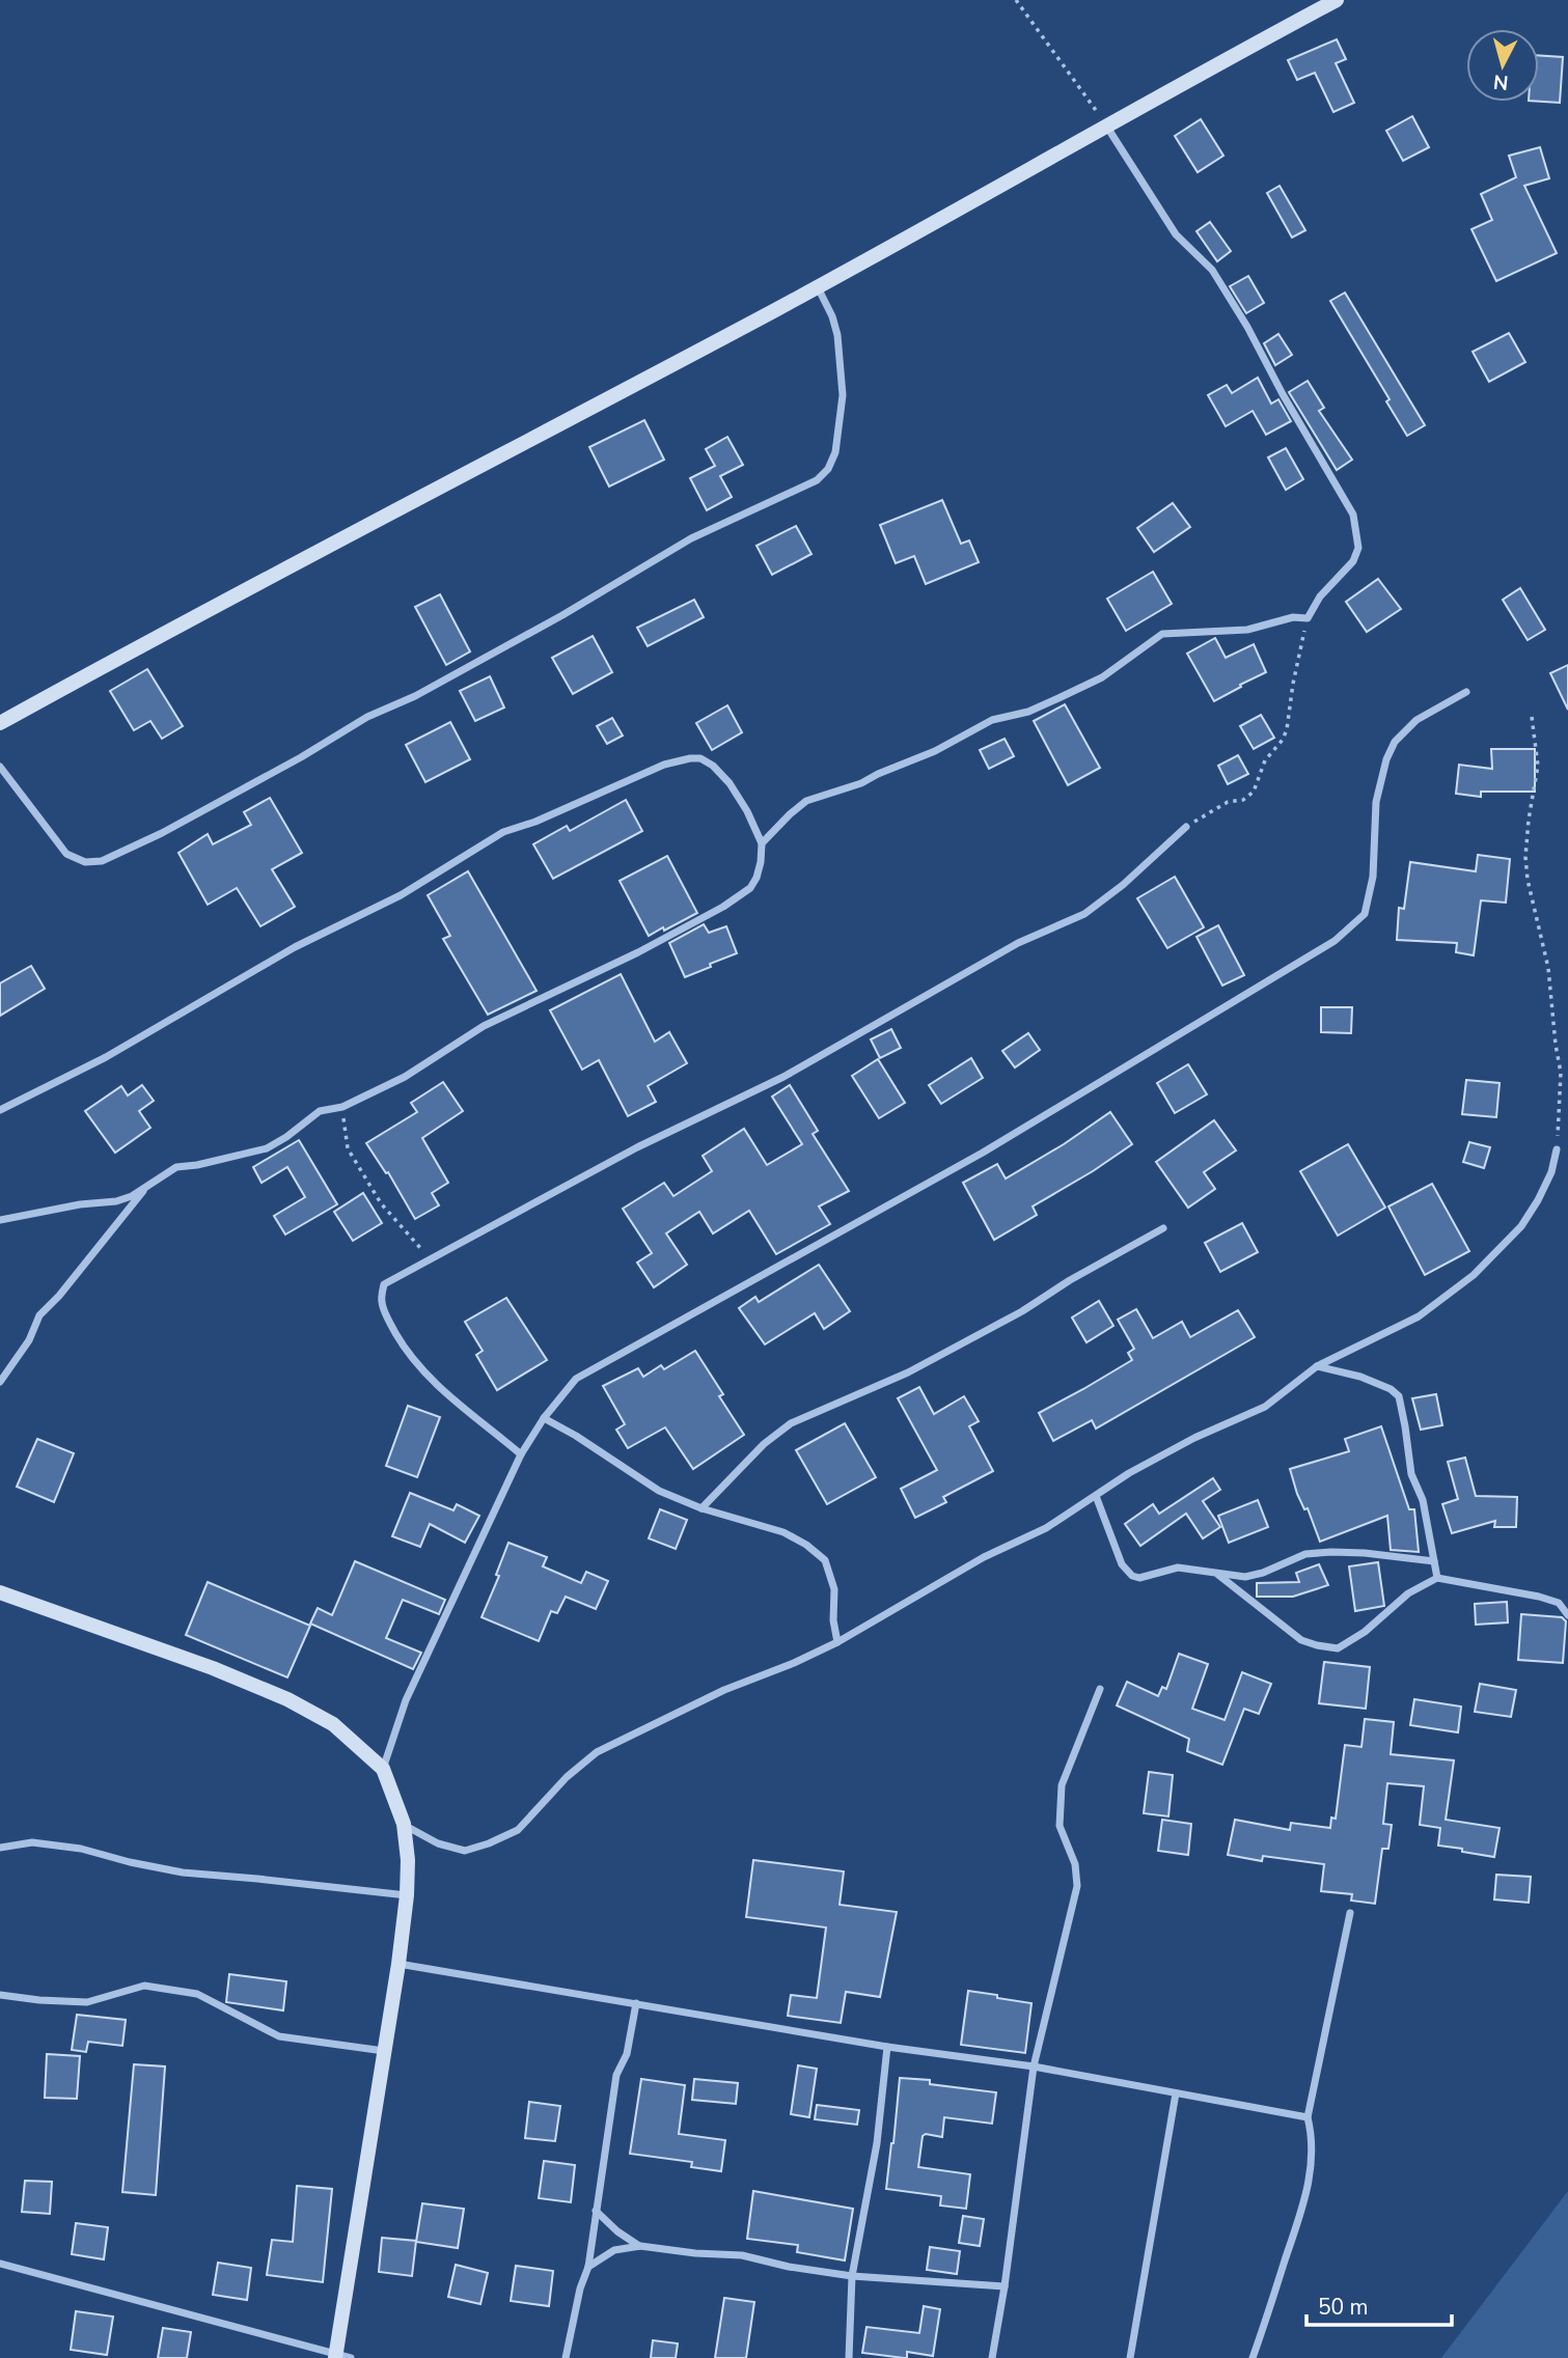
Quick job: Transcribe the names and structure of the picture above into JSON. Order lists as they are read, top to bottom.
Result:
{
  "scale_bar": "50 m",
  "north": "bottom"
}
